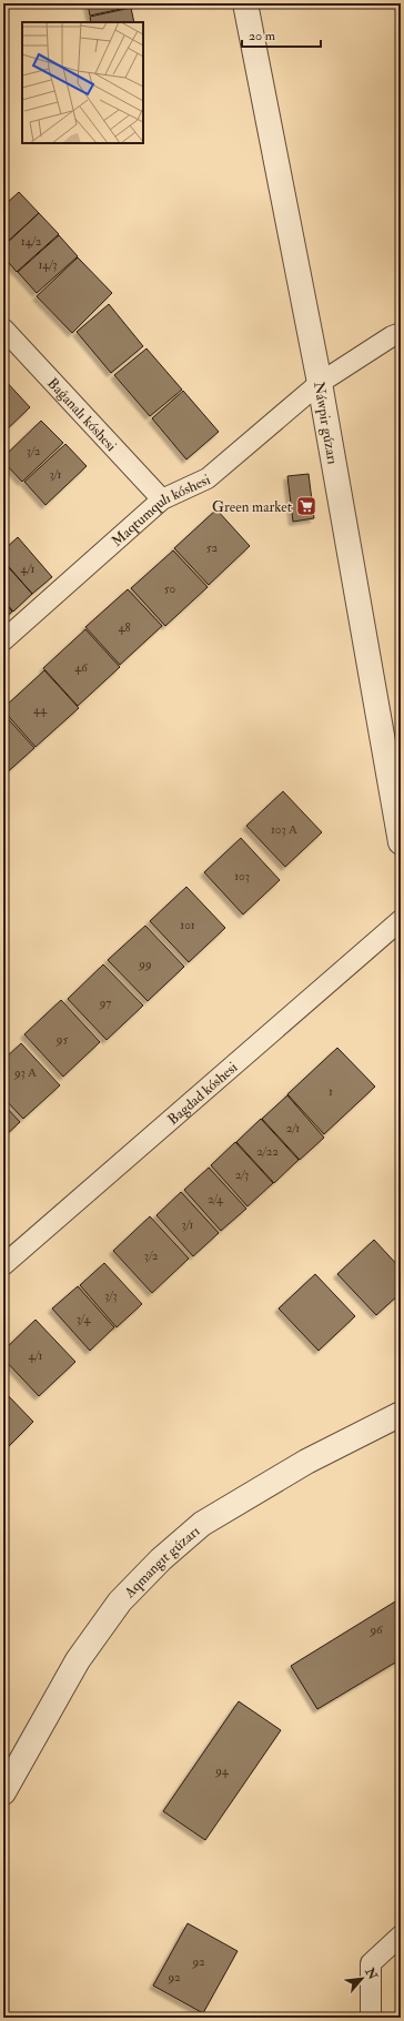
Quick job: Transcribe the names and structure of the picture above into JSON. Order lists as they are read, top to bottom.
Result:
{
  "streets": {
    "street": [
      "Baǵanalı kóshesi",
      "Náwpir gúzarı",
      "Maqtumqulı kóshesi",
      "Bagdad kóshesi",
      "Aqmangıt gúzarı"
    ]
  },
  "crossings": [
    ["Baǵanalı kóshesi", "Maqtumqulı kóshesi"],
    ["Náwpir gúzarı", "Maqtumqulı kóshesi"]
  ],
  "places": {
    "supermarket": ["Green market"]
  },
  "house_numbers": [
    "14/2",
    "14/3",
    "3/2",
    "3/1",
    "52",
    "4/1",
    "50",
    "48",
    "46",
    "44",
    "103 А",
    "103",
    "101",
    "99",
    "97",
    "95",
    "93 А",
    "1",
    "2/1",
    "2/22",
    "2/3",
    "2/4",
    "3/1",
    "3/2",
    "3/3",
    "3/4",
    "4/1",
    "96",
    "94",
    "92",
    "92"
  ],
  "scale_bar": "20 m",
  "north": "top right"
}
